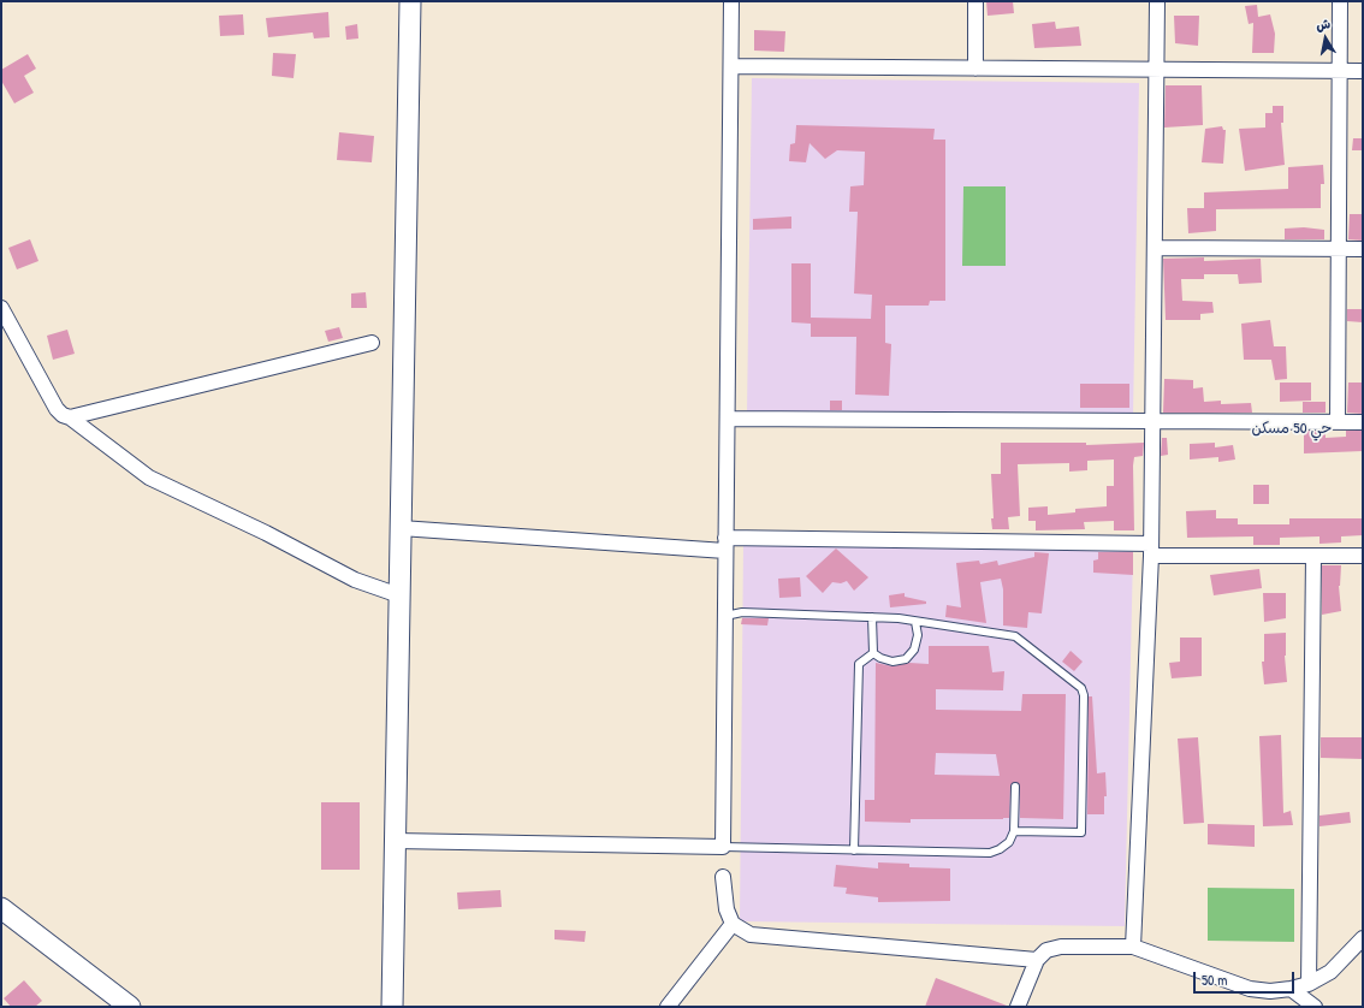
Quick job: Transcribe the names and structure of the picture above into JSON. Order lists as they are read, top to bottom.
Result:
{
  "districts": ["حي 50 مسكن"],
  "scale_bar": "50 m",
  "north": "top"
}
